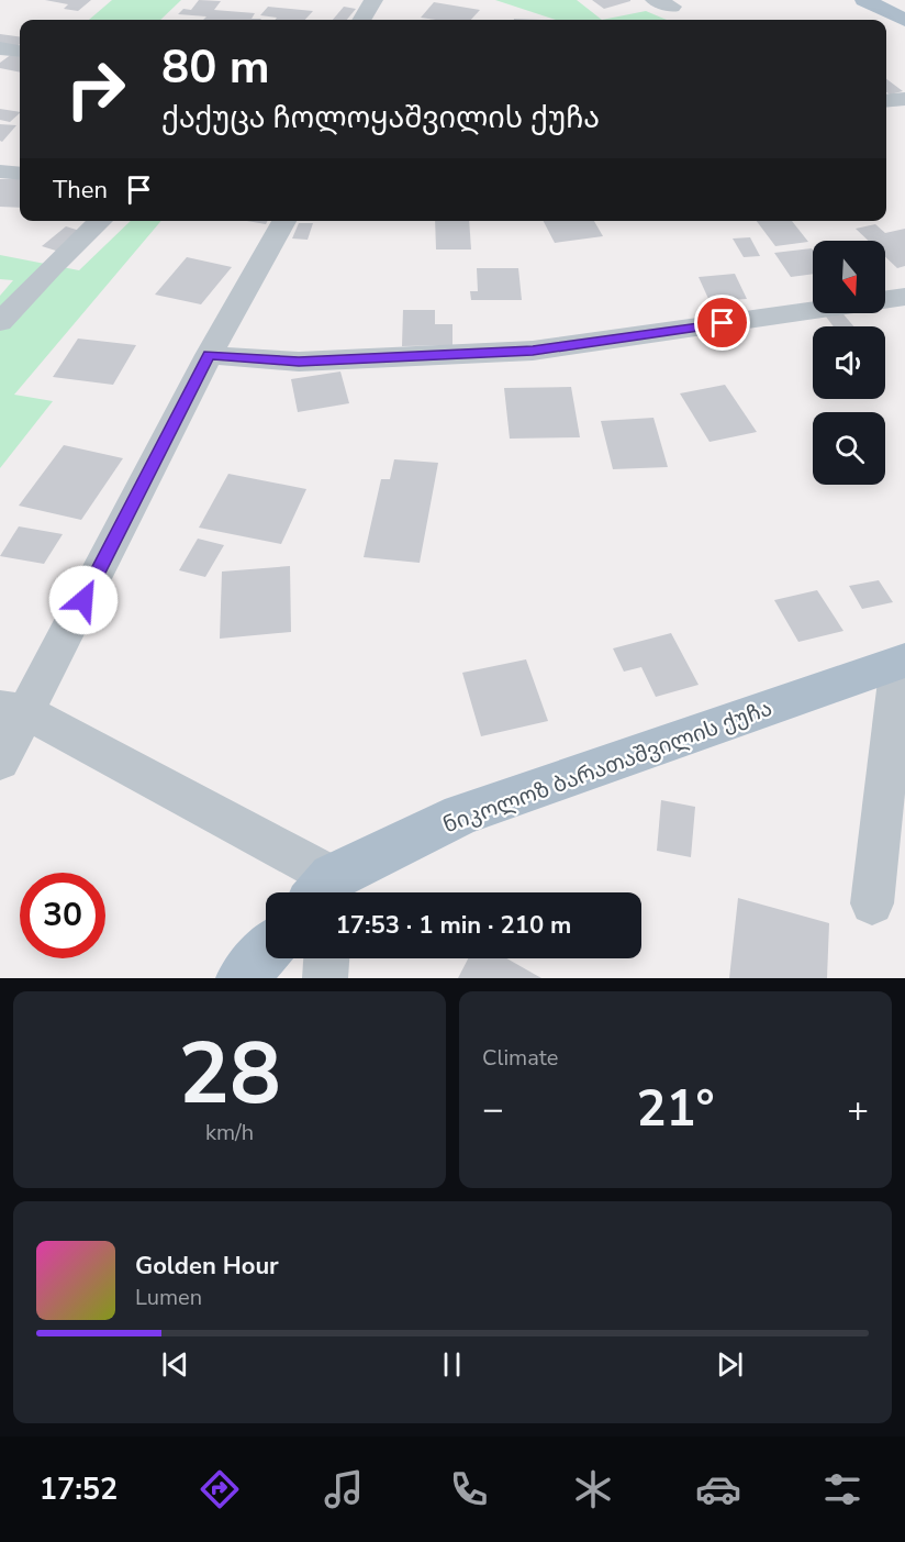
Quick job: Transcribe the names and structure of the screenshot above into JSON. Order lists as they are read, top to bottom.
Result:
{
  "streets": {
    "main road": ["ნიკოლოზ ბარათაშვილის ქუჩა"]
  },
  "north": "bottom",
  "page": {
    "turn": ["80 m", "ქაქუცა ჩოლოყაშვილის ქუჩა"],
    "then": "Then",
    "limit": "30",
    "trip": "17:53 · 1 min · 210 m",
    "tile": [
      ["28", "km/h"],
      "Climate"
    ],
    "heat": ["−", "21°", "+"],
    "song": ["Golden Hour", "Lumen"],
    "tabs": "17:52"
  }
}
